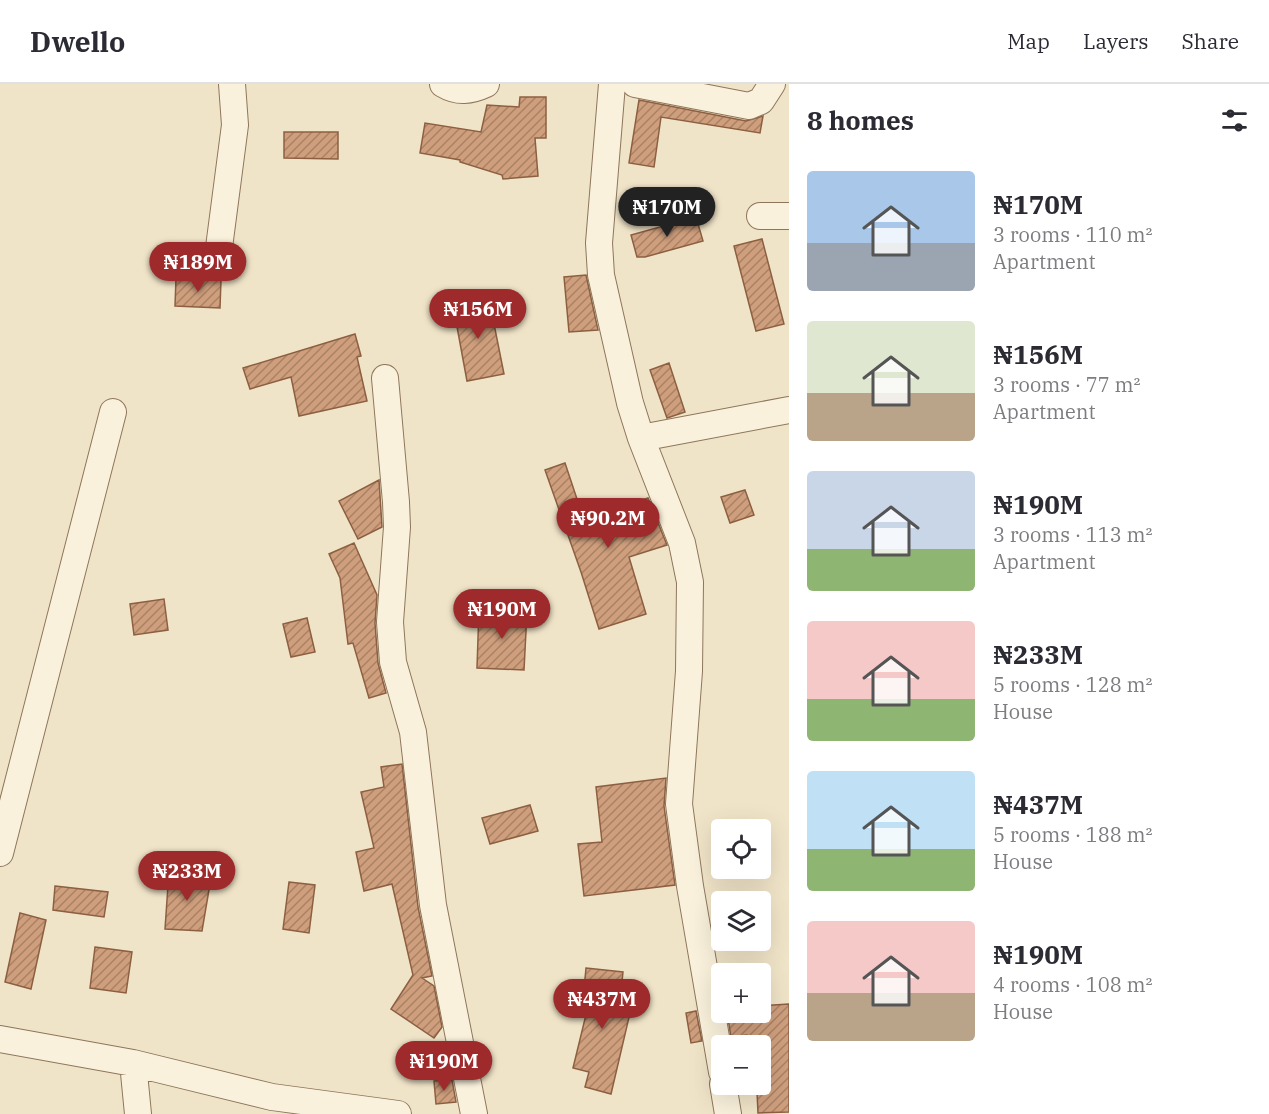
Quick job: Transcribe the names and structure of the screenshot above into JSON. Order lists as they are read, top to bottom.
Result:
{
  "page": {
    "header": "Dwello",
    "nav": ["Map", "Layers", "Share"],
    "heading": "8 homes",
    "list": [
      {
        "name": "₦170M",
        "note": "3 rooms · 110 m² · Apartment"
      },
      {
        "name": "₦156M",
        "note": "3 rooms · 77 m² · Apartment"
      },
      {
        "name": "₦190M",
        "note": "3 rooms · 113 m² · Apartment"
      },
      {
        "name": "₦233M",
        "note": "5 rooms · 128 m² · House"
      },
      {
        "name": "₦437M",
        "note": "5 rooms · 188 m² · House"
      },
      {
        "name": "₦190M",
        "note": "4 rooms · 108 m² · House"
      }
    ],
    "price": [
      "₦170M",
      "₦189M",
      "₦156M",
      "₦90.2M",
      "₦190M",
      "₦233M",
      "₦437M",
      "₦190M"
    ],
    "map_buttons": ["+", "−"]
  }
}
